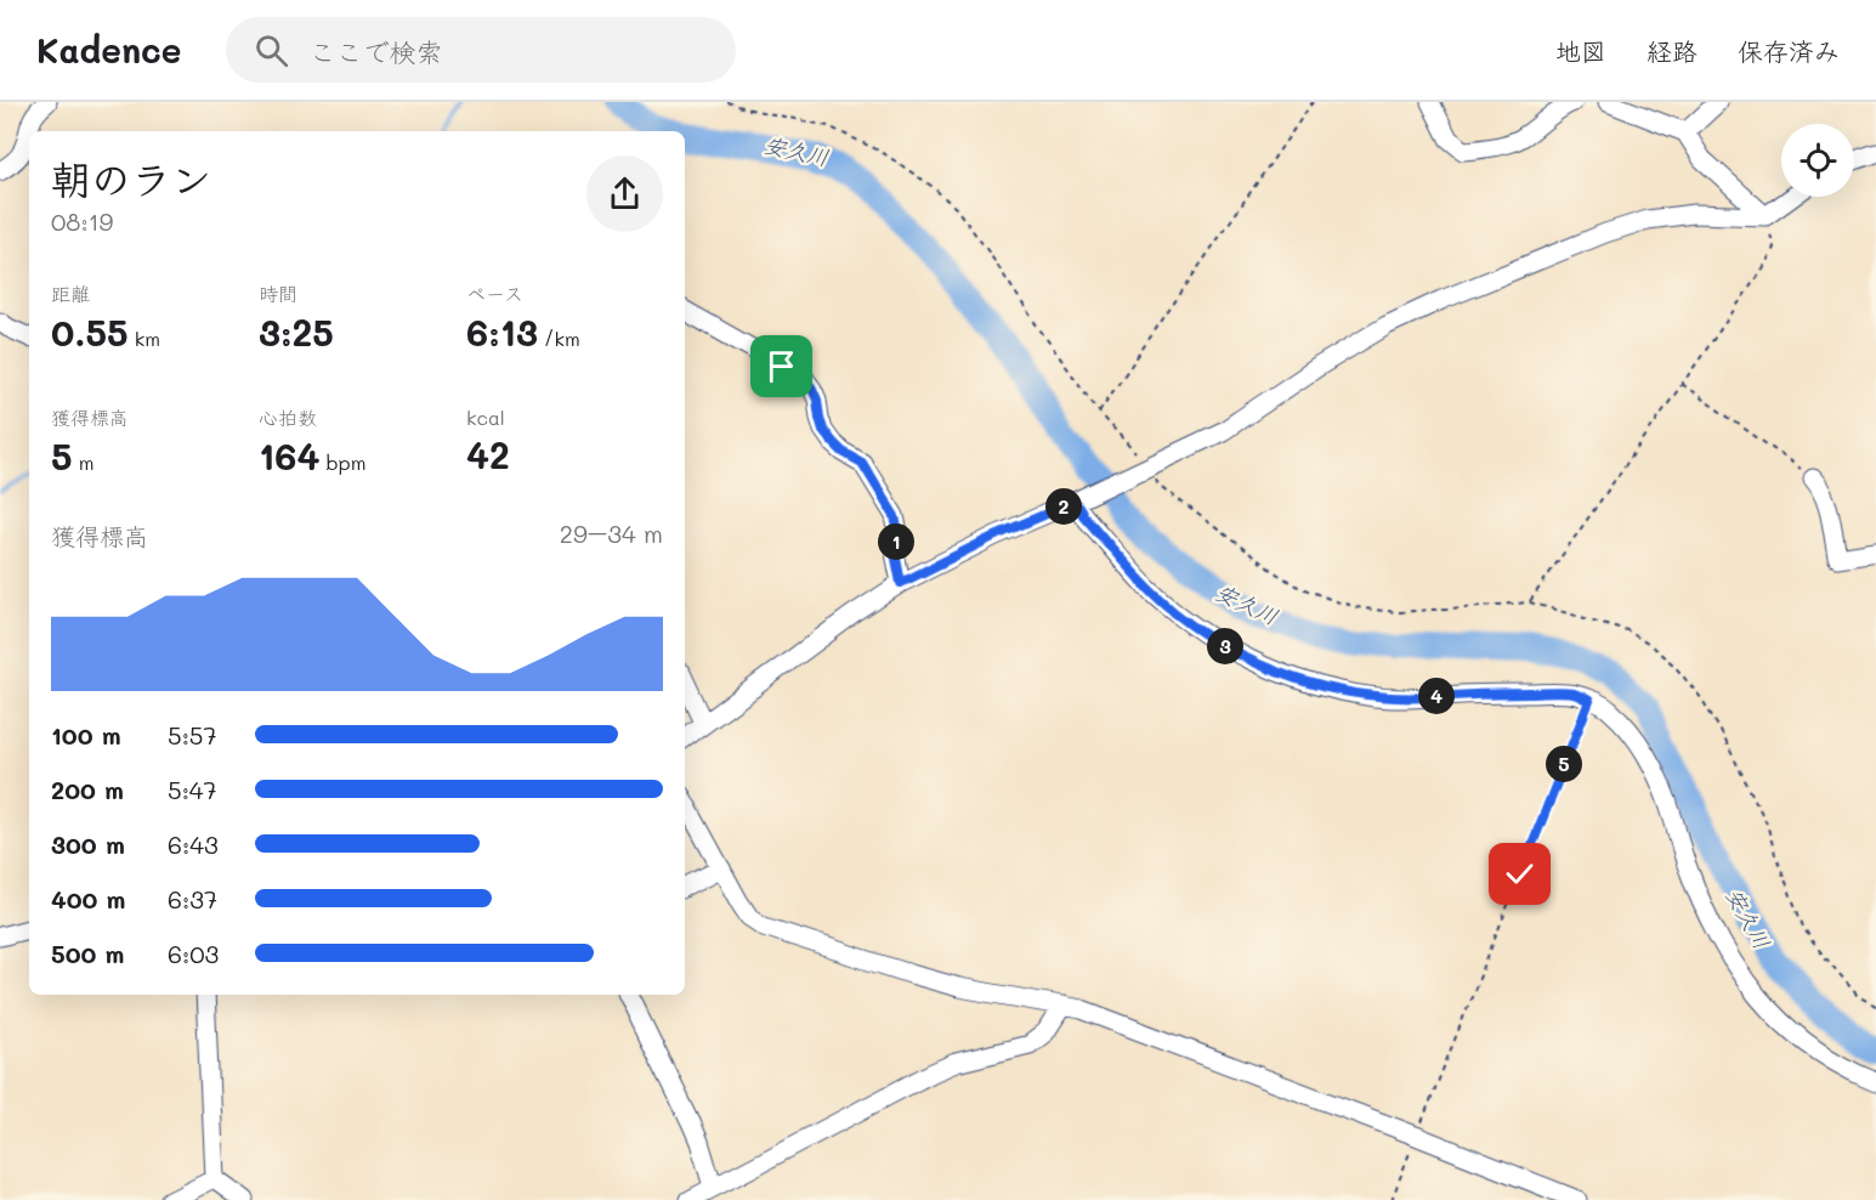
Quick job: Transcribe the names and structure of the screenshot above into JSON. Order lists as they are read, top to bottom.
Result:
{
  "water": ["安久川"],
  "page": {
    "header": "Kadence",
    "search": "ここで検索",
    "nav": ["地図", "経路", "保存済み"],
    "heading": ["朝のラン", "08:19"],
    "stats": [
      ["距離", "0.55 km"],
      ["時間", "3:25"],
      ["ペース", "6:13 /km"],
      ["獲得標高", "5 m"],
      ["心拍数", "164 bpm"],
      ["kcal", "42"]
    ],
    "pins": [
      "2",
      "1",
      "3",
      "4",
      "5"
    ],
    "chart": ["獲得標高", "29–34 m"],
    "list": [
      {
        "name": "100 m",
        "note": "5:57"
      },
      {
        "name": "200 m",
        "note": "5:47"
      },
      {
        "name": "300 m",
        "note": "6:43"
      },
      {
        "name": "400 m",
        "note": "6:37"
      },
      {
        "name": "500 m",
        "note": "6:03"
      }
    ]
  }
}
